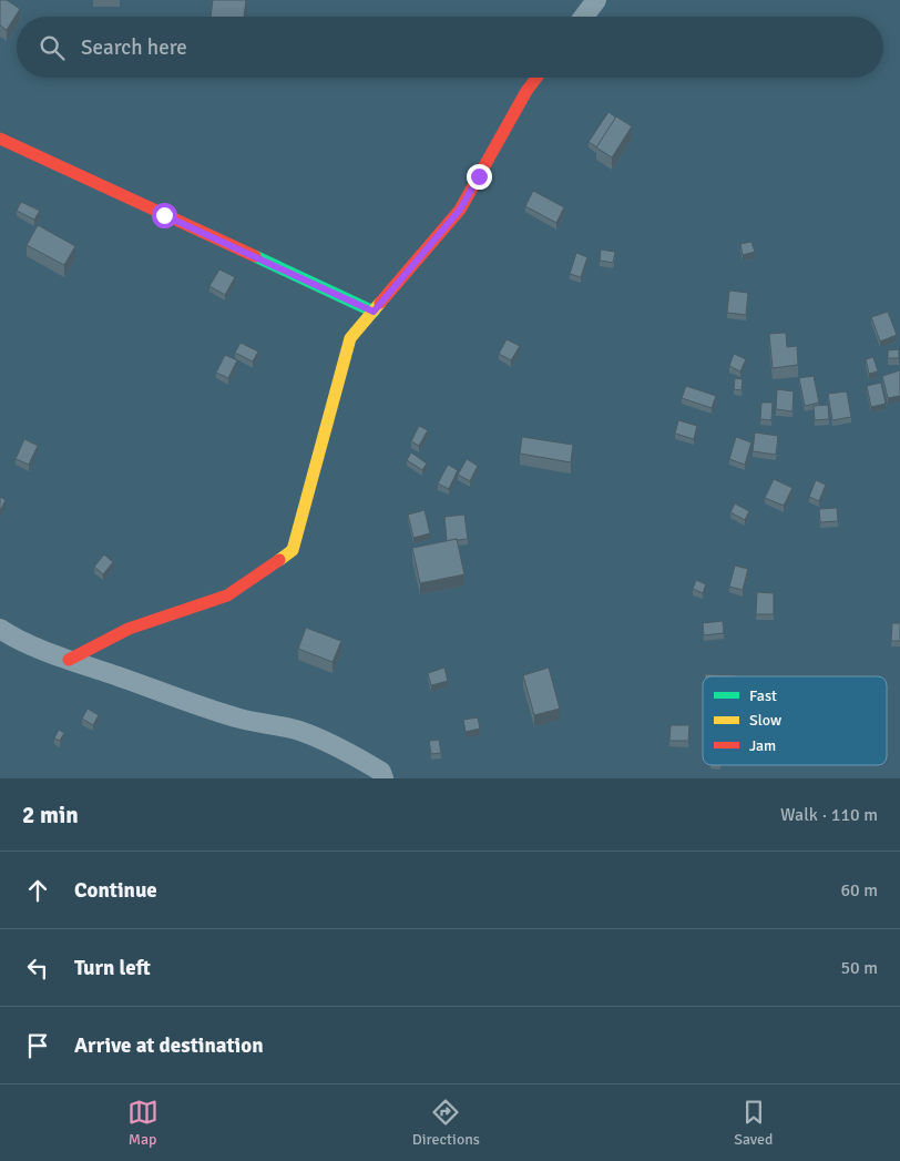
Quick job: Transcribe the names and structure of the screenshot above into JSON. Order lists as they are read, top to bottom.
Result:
{
  "legend": ["Fast", "Slow", "Jam"],
  "page": {
    "search": "Search here",
    "heading": ["2 min", "Walk · 110 m"],
    "list": [
      ["Continue", "60 m"],
      ["Turn left", "50 m"],
      "Arrive at destination"
    ],
    "nav": ["Map", "Directions", "Saved"]
  }
}
